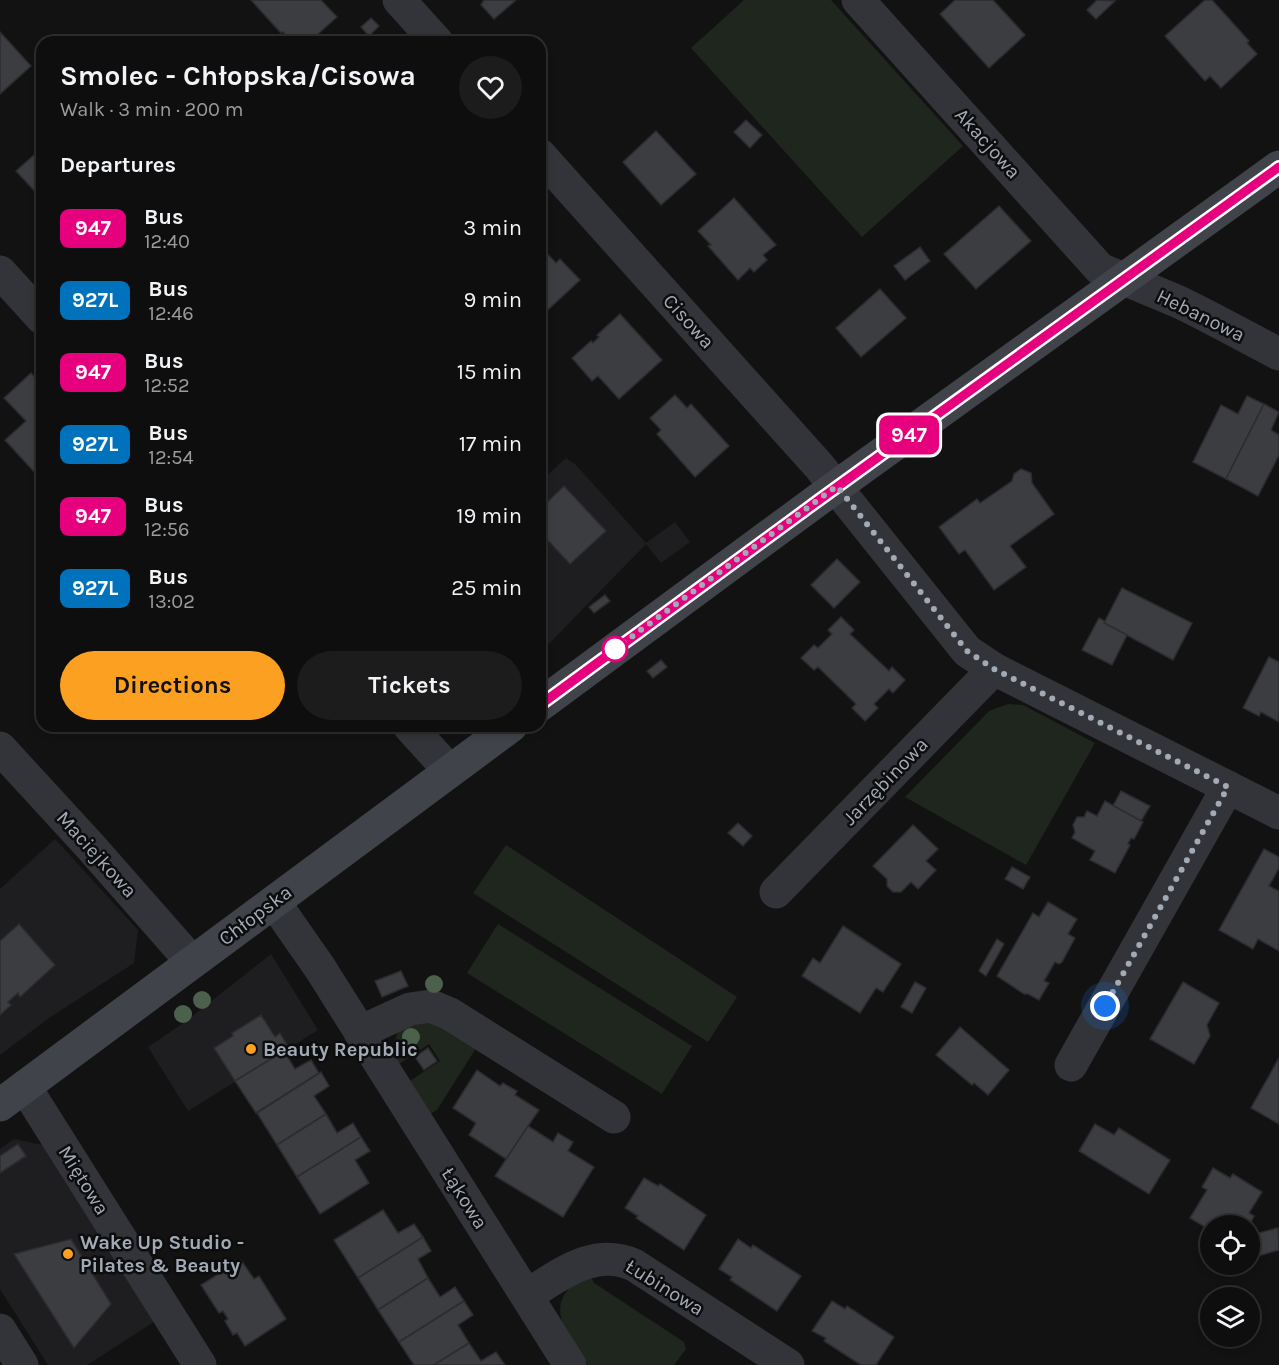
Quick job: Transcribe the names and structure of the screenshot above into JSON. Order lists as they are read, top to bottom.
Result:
{
  "streets": {
    "street": [
      "Akacjowa",
      "Hebanowa",
      "Cisowa",
      "Jarzębinowa",
      "Maciejkowa",
      "Chłopska",
      "Miętowa",
      "Łąkowa",
      "Łubinowa"
    ]
  },
  "crossings": [
    ["Akacjowa", "Hebanowa"],
    ["Maciejkowa", "Chłopska"],
    ["Chłopska", "Miętowa"],
    ["Chłopska", "Łąkowa"],
    ["Łąkowa", "Łubinowa"]
  ],
  "places": ["Beauty Republic", "Wake Up Studio - Pilates & Beauty"],
  "lines": ["bus line 947"],
  "page": {
    "on_map": "947",
    "heading": [
      ["Smolec - Chłopska/Cisowa", "Walk · 3 min · 200 m"],
      "Departures"
    ],
    "list": [
      {
        "mark": "947",
        "name": "Bus",
        "note": "12:40",
        "value": "3 min"
      },
      {
        "mark": "927L",
        "name": "Bus",
        "note": "12:46",
        "value": "9 min"
      },
      {
        "mark": "947",
        "name": "Bus",
        "note": "12:52",
        "value": "15 min"
      },
      {
        "mark": "927L",
        "name": "Bus",
        "note": "12:54",
        "value": "17 min"
      },
      {
        "mark": "947",
        "name": "Bus",
        "note": "12:56",
        "value": "19 min"
      },
      {
        "mark": "927L",
        "name": "Bus",
        "note": "13:02",
        "value": "25 min"
      }
    ],
    "buttons": ["Directions", "Tickets"]
  }
}
